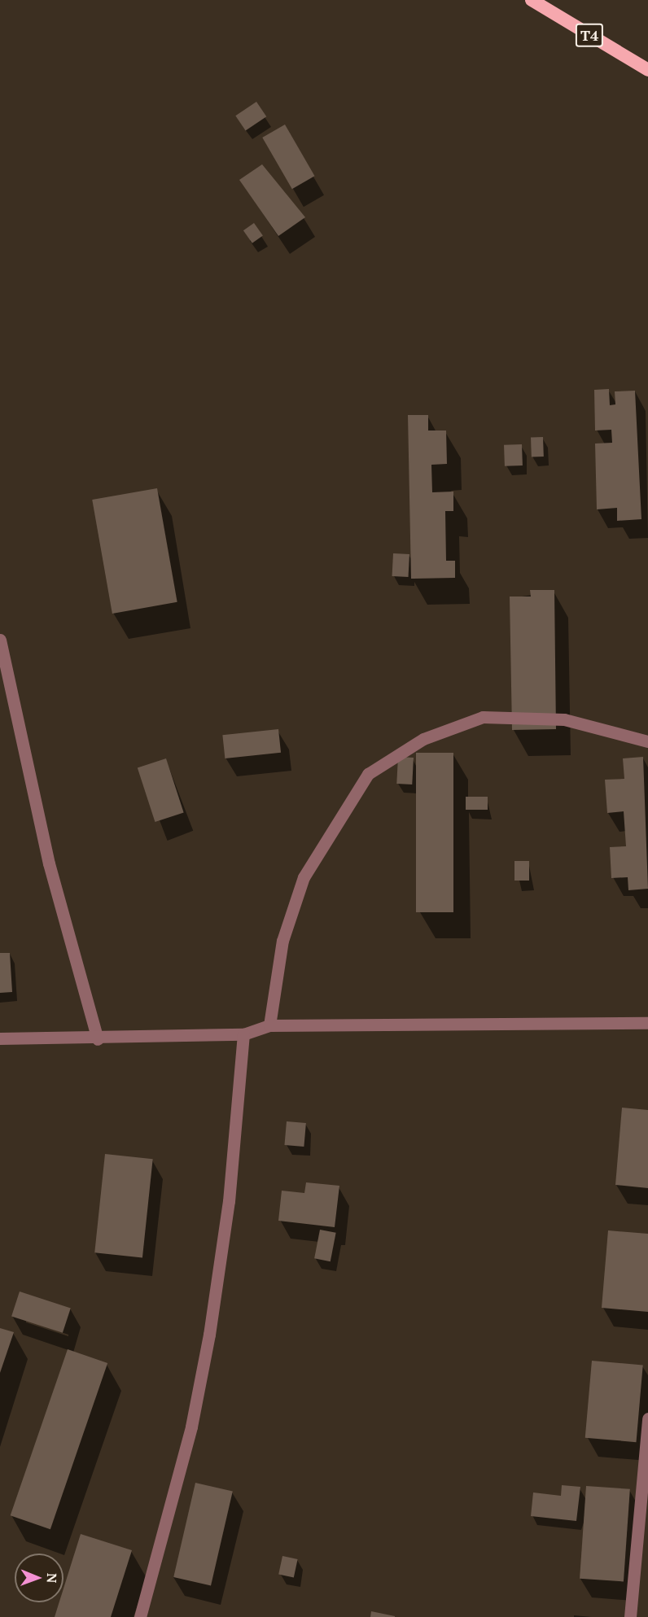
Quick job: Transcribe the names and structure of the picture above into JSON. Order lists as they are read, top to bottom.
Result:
{
  "streets": {
    "highway": ["T4"]
  },
  "north": "right"
}
